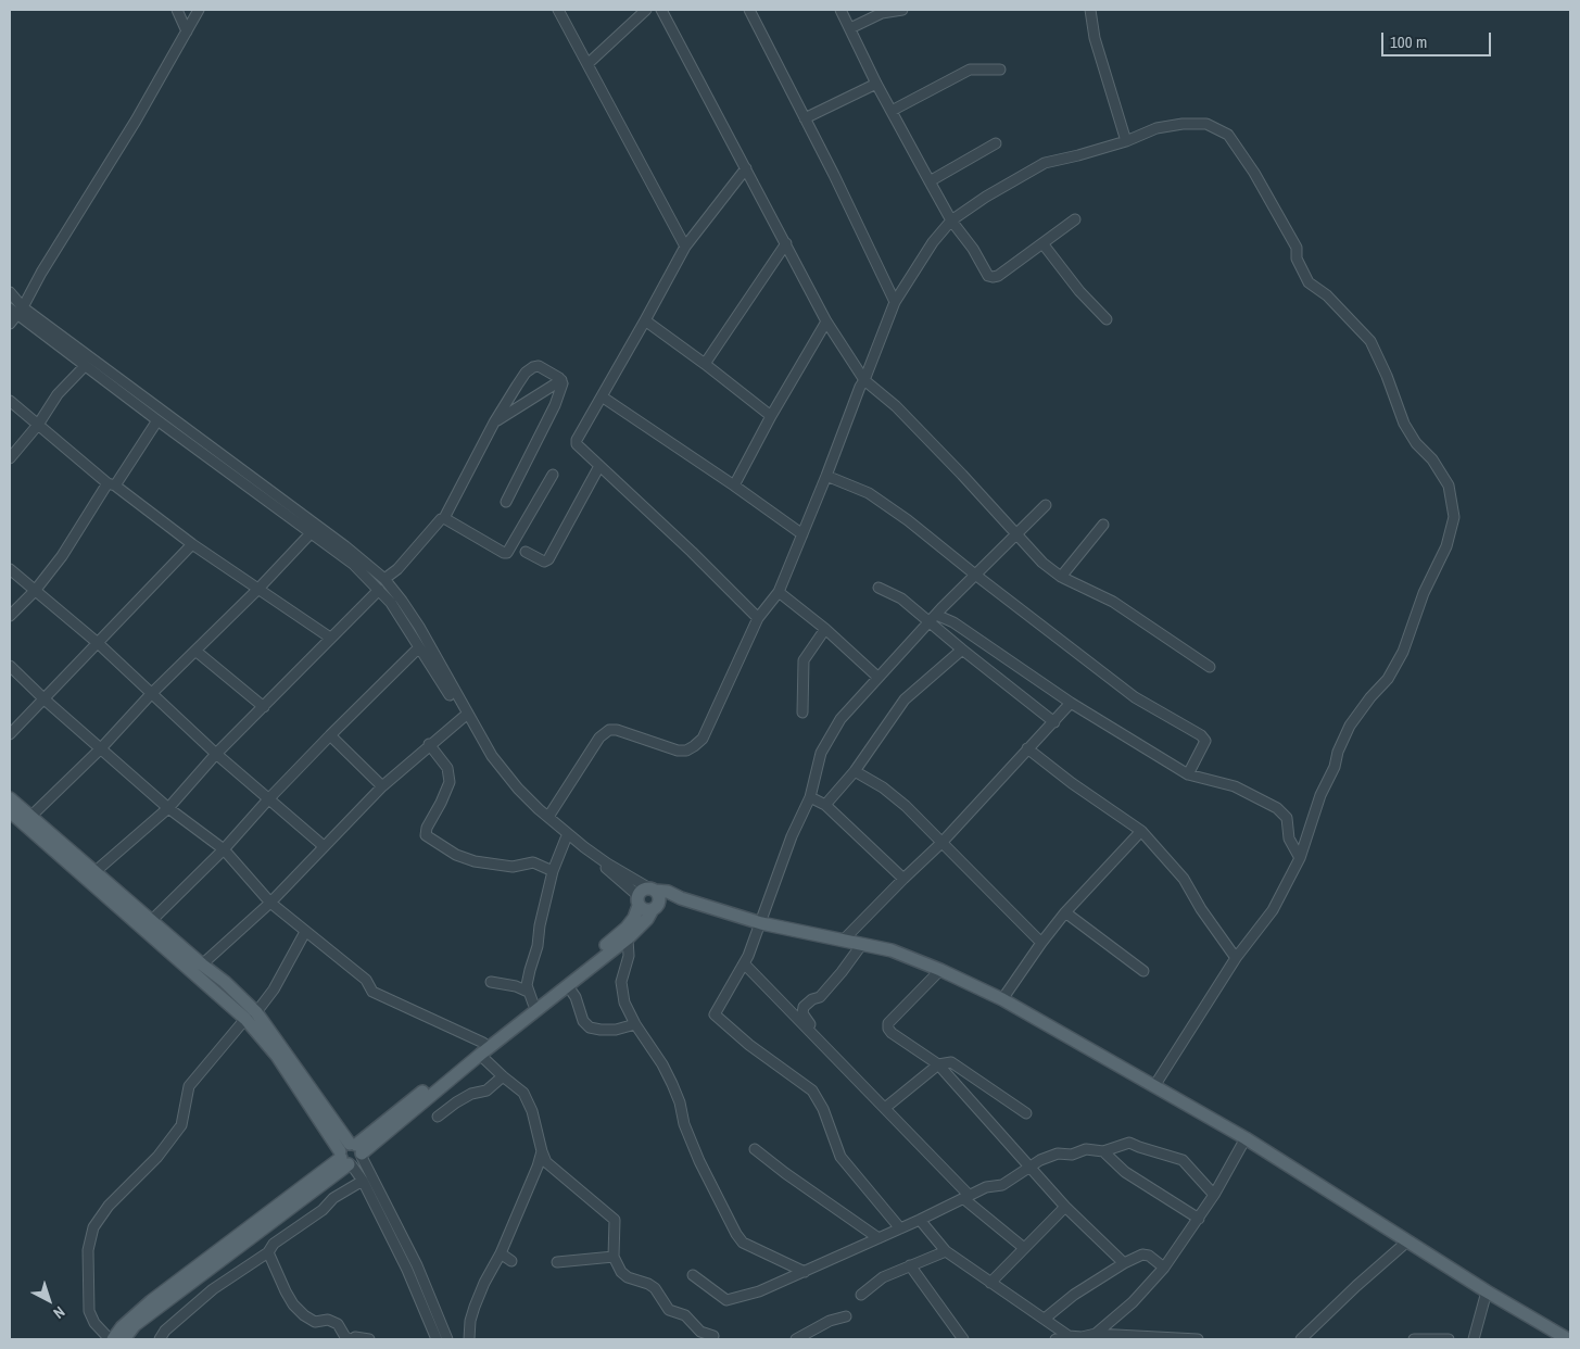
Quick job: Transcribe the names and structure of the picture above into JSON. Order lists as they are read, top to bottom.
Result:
{
  "scale_bar": "100 m",
  "north": "bottom right"
}
